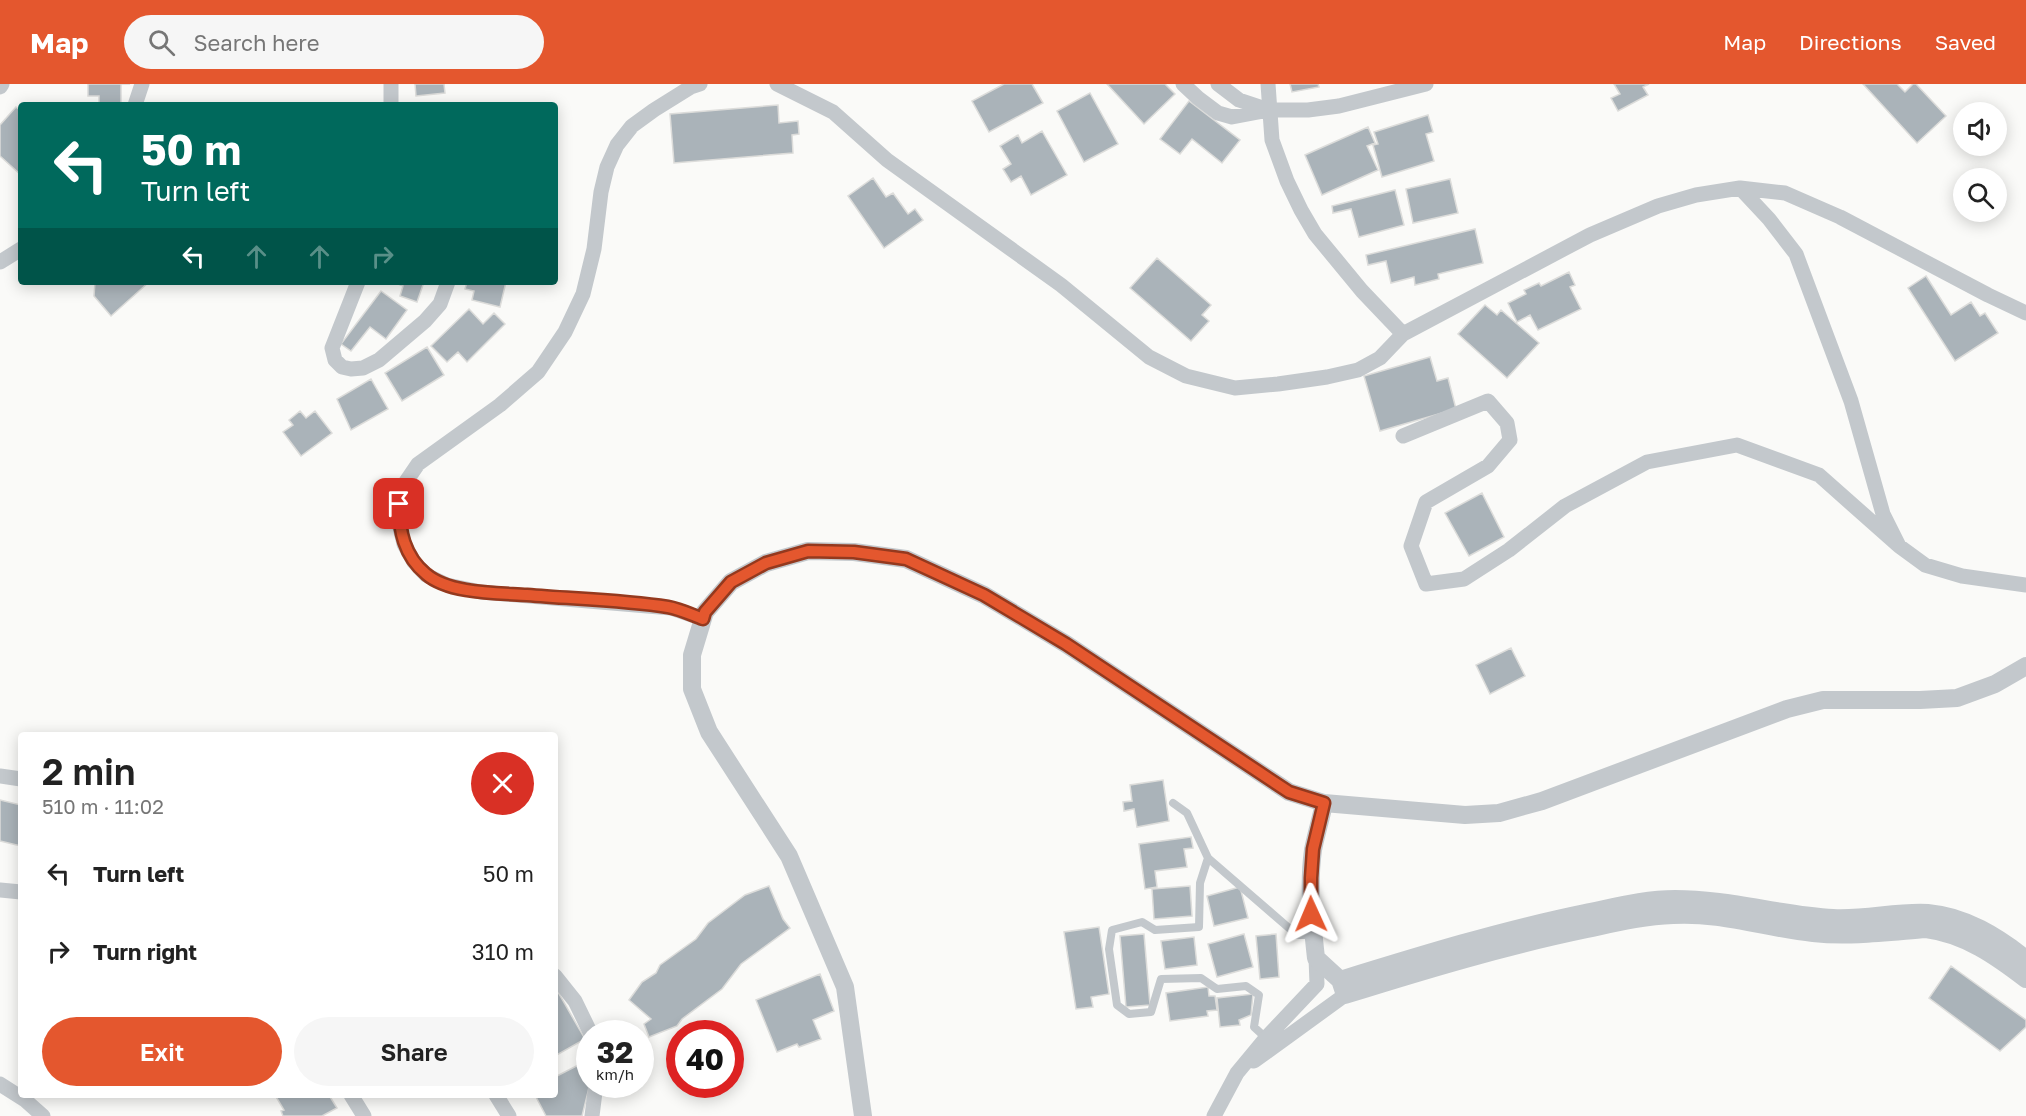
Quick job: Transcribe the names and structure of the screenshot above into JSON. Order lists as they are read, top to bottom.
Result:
{
  "page": {
    "header": "Map",
    "search": "Search here",
    "nav": ["Map", "Directions", "Saved"],
    "turn": ["50 m", "Turn left"],
    "heading": ["2 min", "510 m · 11:02"],
    "list": [
      {
        "name": "Turn left",
        "value": "50 m"
      },
      {
        "name": "Turn right",
        "value": "310 m"
      }
    ],
    "buttons": ["Exit", "Share"],
    "speed": "32 km/h",
    "limit": "40"
  }
}
